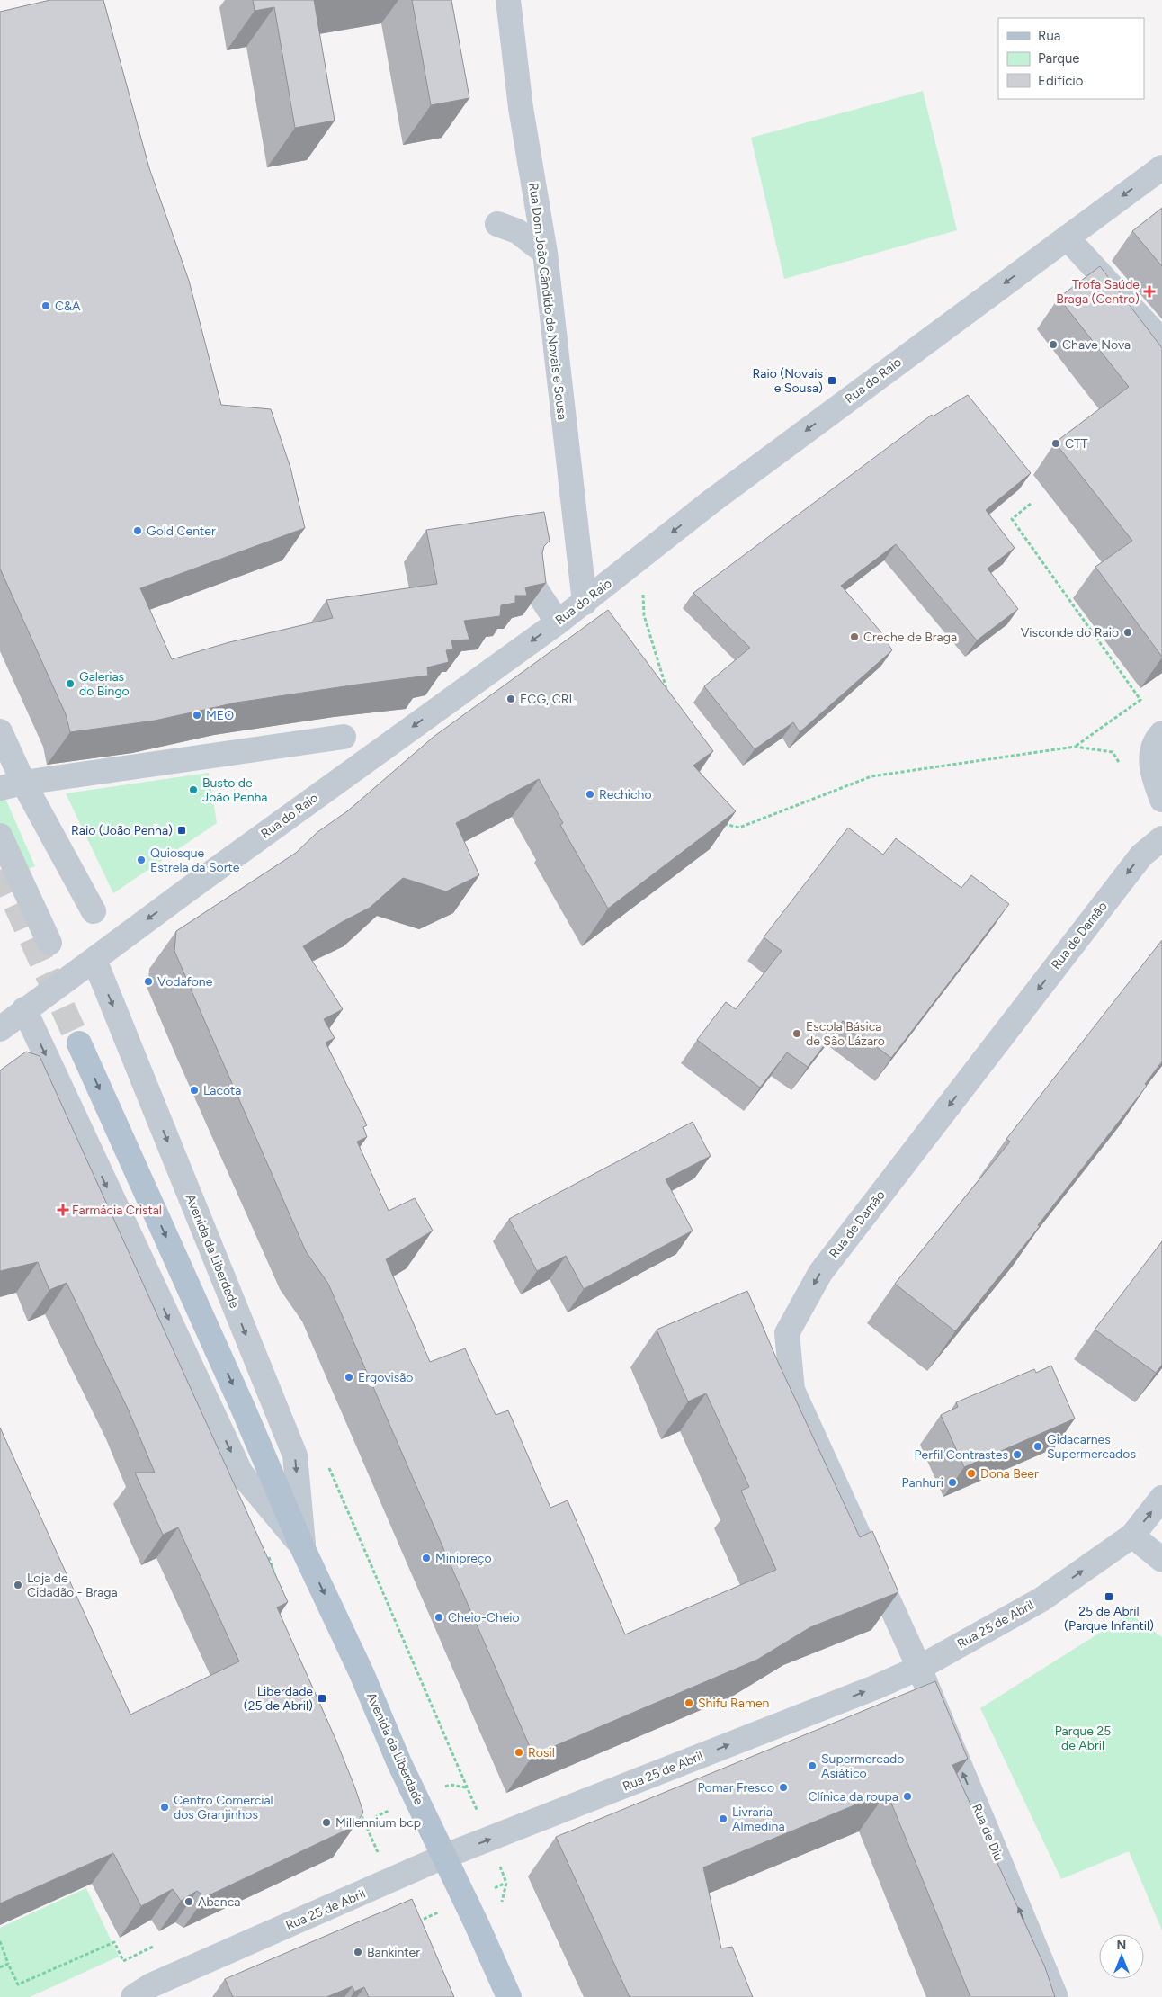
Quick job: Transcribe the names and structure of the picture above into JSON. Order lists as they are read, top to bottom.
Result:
{
  "streets": {
    "main road": ["Avenida da Liberdade"],
    "street": [
      "Rua Dom João Cândido de Novais e Sousa",
      "Rua do Raio",
      "Rua de Damão",
      "Rua 25 de Abril",
      "Rua de Diu"
    ]
  },
  "crossings": [
    ["Rua Dom João Cândido de Novais e Sousa", "Rua do Raio"],
    ["Rua do Raio", "Avenida da Liberdade"],
    ["Rua de Damão", "Rua 25 de Abril"],
    ["Rua de Damão", "Rua de Diu"],
    ["Avenida da Liberdade", "Rua 25 de Abril"],
    ["Rua 25 de Abril", "Rua de Diu"]
  ],
  "one_way": [
    "Rua do Raio",
    "Rua de Damão",
    "Avenida da Liberdade",
    "Rua 25 de Abril",
    "Rua de Diu"
  ],
  "parks": ["Parque 25 de Abril"],
  "places": {
    "health": ["Trofa Saúde Braga (Centro)", "Farmácia Cristal"],
    "other": [
      "C&A",
      "Chave Nova",
      "CTT",
      "Gold Center",
      "Visconde do Raio",
      "Creche de Braga",
      "Galerias do Bingo",
      "ECG, CRL",
      "MEO",
      "Busto de João Penha",
      "Rechicho",
      "Quiosque Estrela da Sorte",
      "Vodafone",
      "Escola Básica de São Lázaro",
      "Lacota",
      "Ergovisão",
      "Gidacarnes Supermercados",
      "Perfil Contrastes",
      "Dona Beer",
      "Panhuri",
      "Minipreço",
      "Loja de Cidadão - Braga",
      "Cheio-Cheio",
      "Shifu Ramen",
      "Rosil",
      "Supermercado Asiático",
      "Pomar Fresco",
      "Clínica da roupa",
      "Centro Comercial dos Granjinhos",
      "Livraria Almedina",
      "Millennium bcp",
      "Abanca",
      "Bankinter"
    ],
    "transit": [
      "Raio (Novais e Sousa)",
      "Raio (João Penha)",
      "25 de Abril (Parque Infantil)",
      "Liberdade (25 de Abril)"
    ]
  },
  "legend": ["Rua", "Parque", "Edifício"],
  "north": "top"
}
